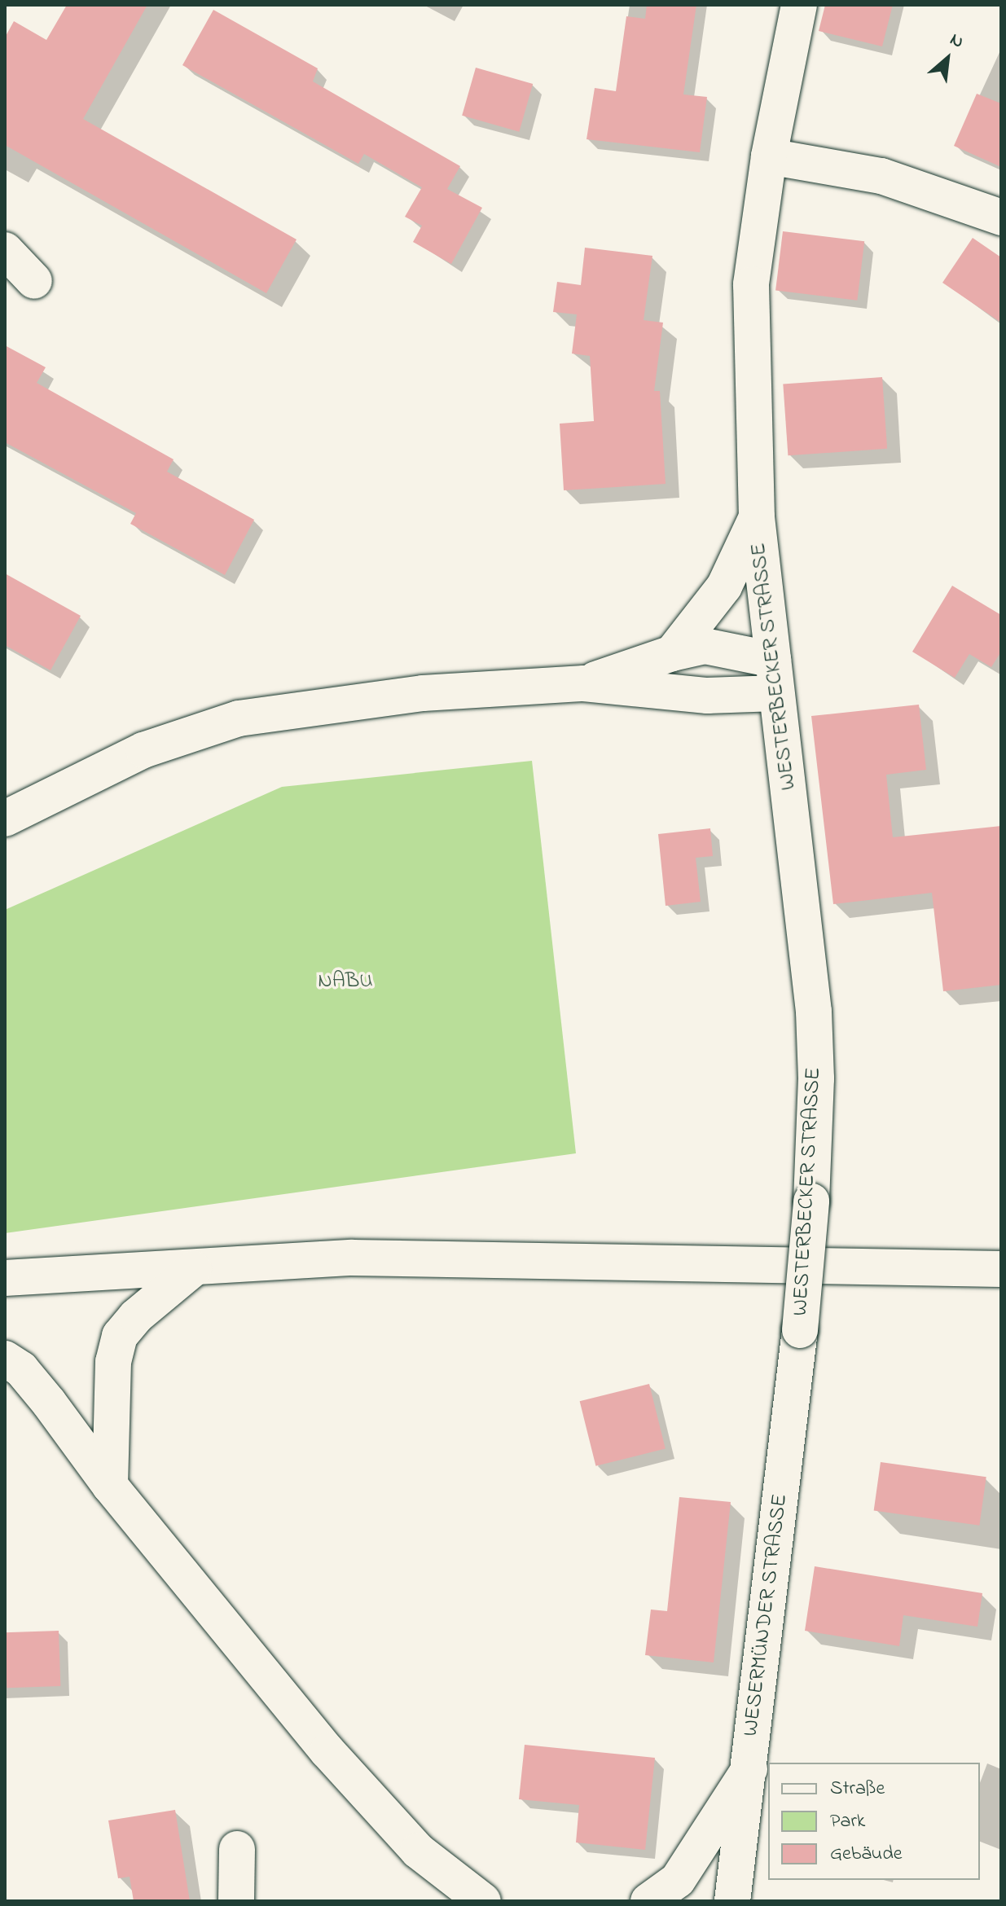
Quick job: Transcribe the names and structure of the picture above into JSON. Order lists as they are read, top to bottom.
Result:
{
  "streets": {
    "main road": ["WESTERBECKER STRASSE", "WESERMÜNDER STRASSE"]
  },
  "crossings": [
    ["WESTERBECKER STRASSE", "WESERMÜNDER STRASSE"]
  ],
  "parks": ["NABU"],
  "legend": ["Straße", "Park", "Gebäude"],
  "north": "top right"
}
